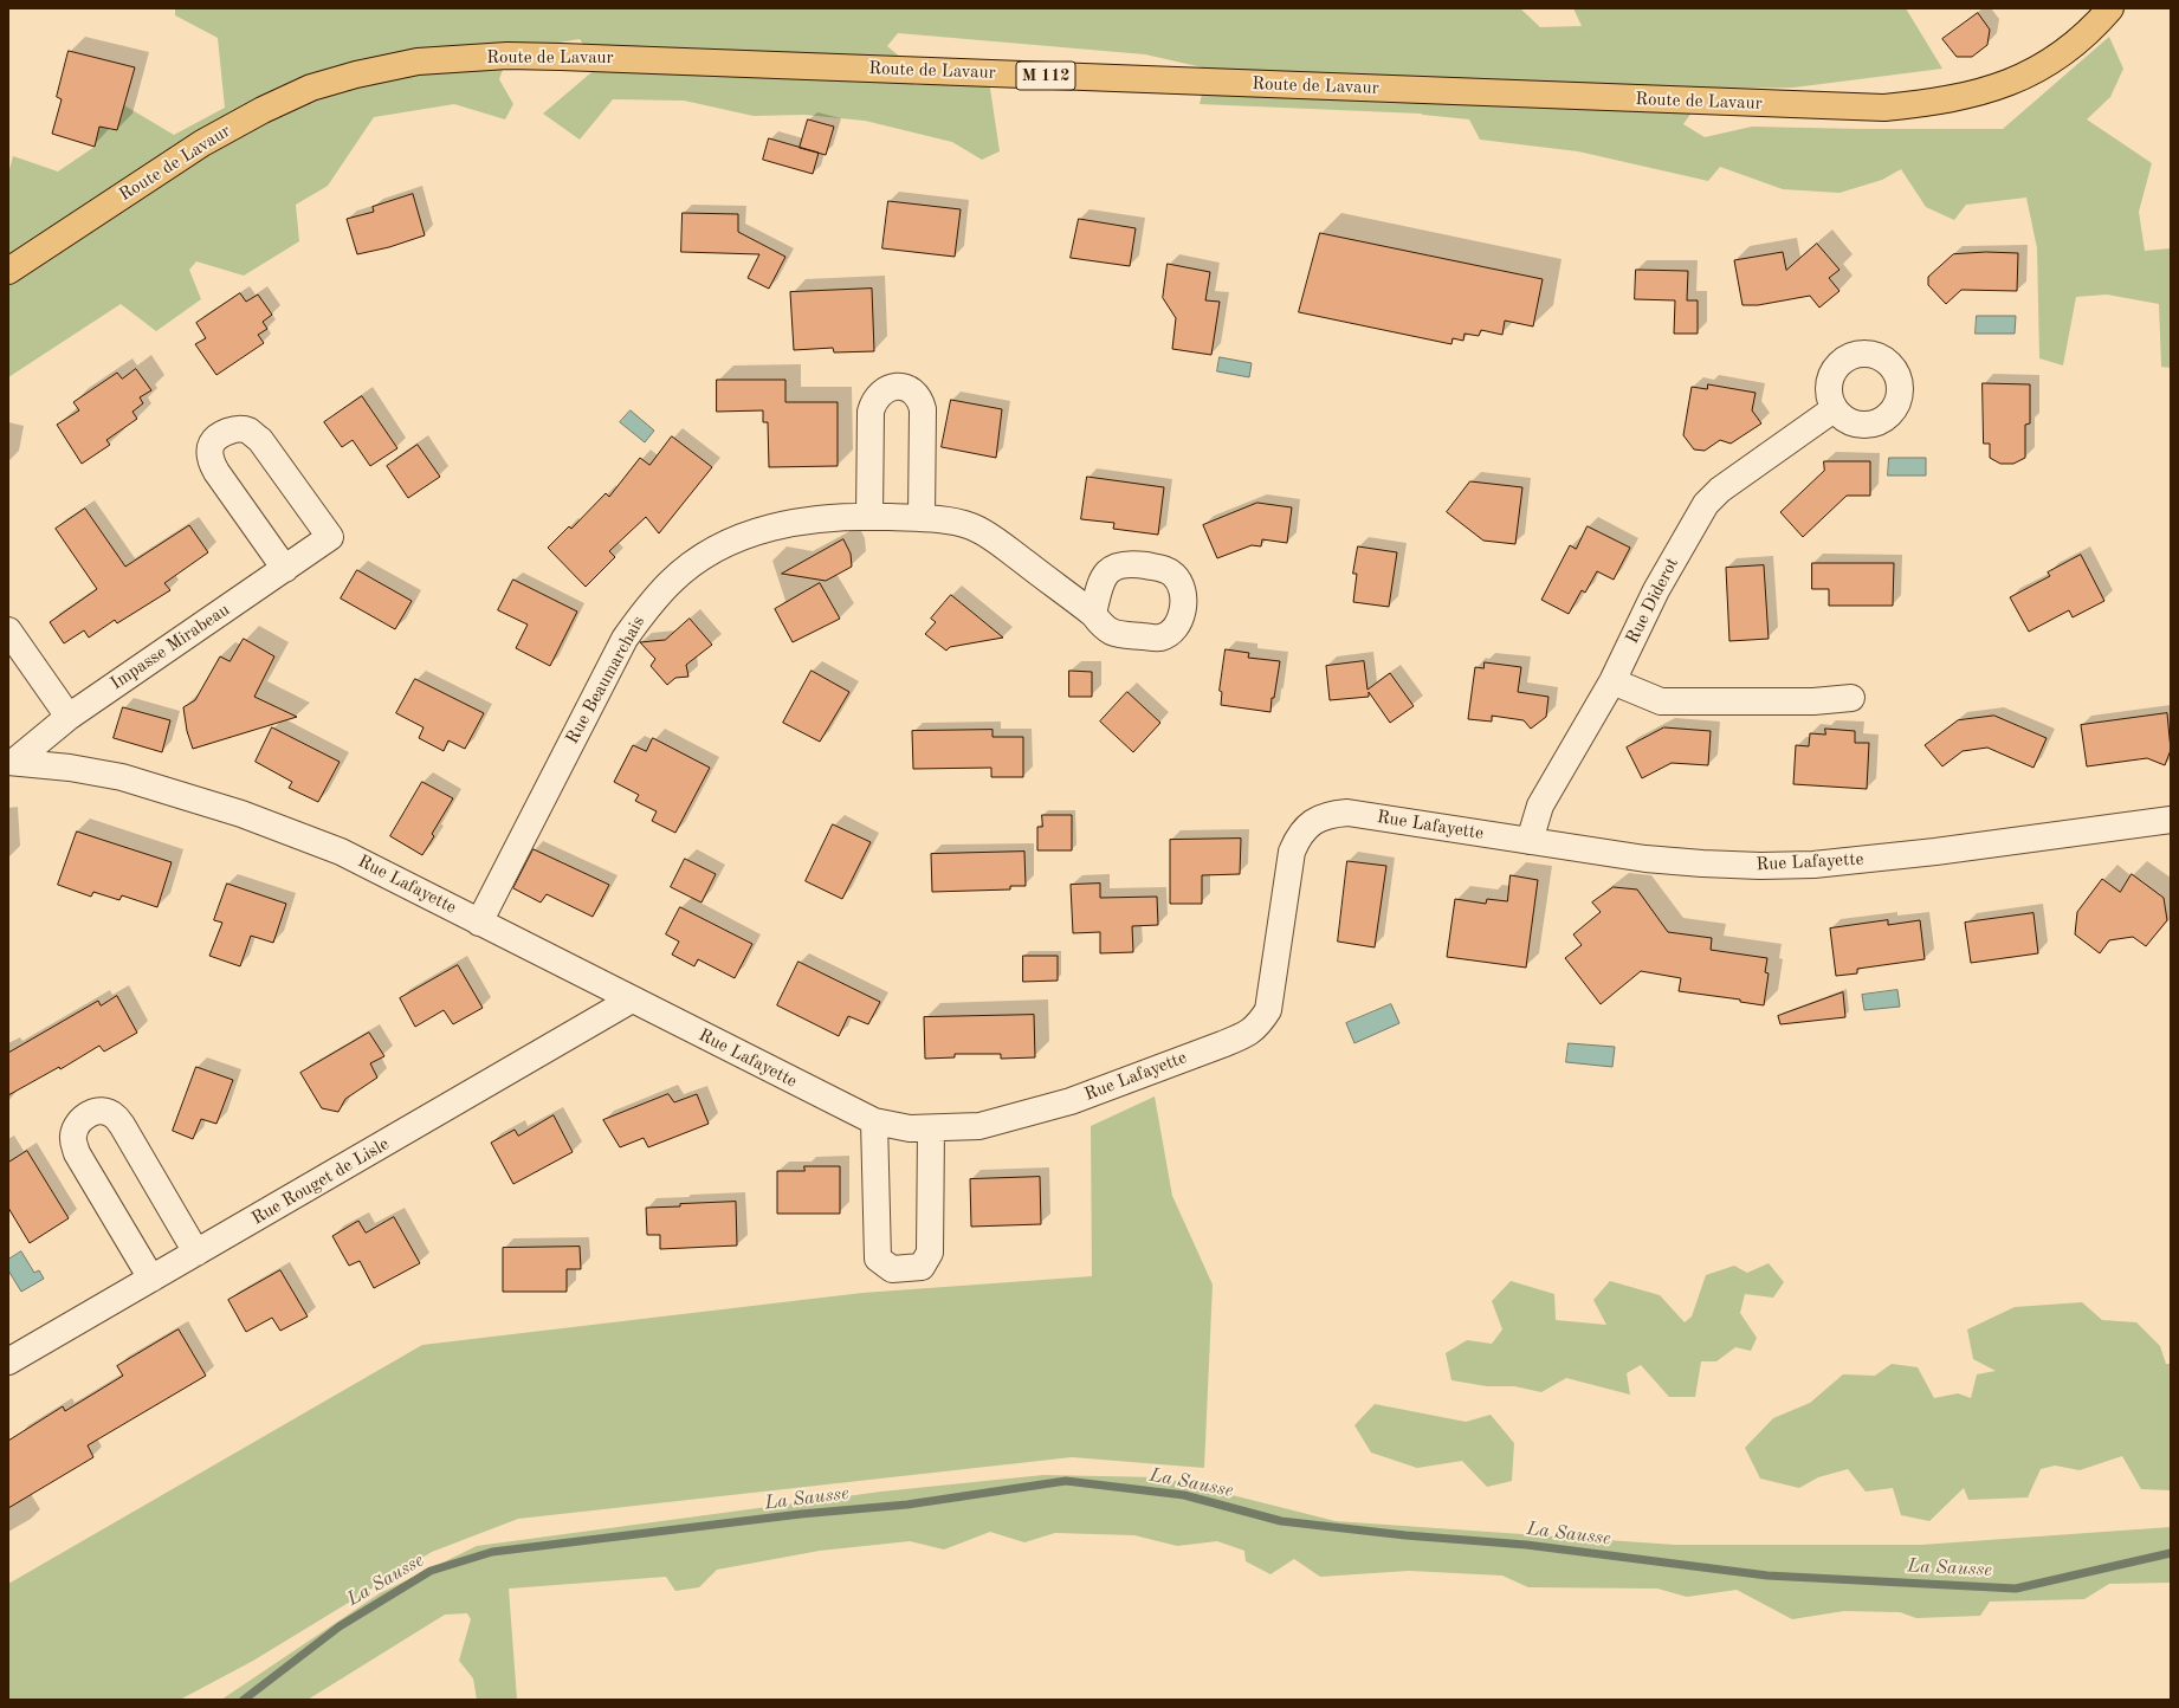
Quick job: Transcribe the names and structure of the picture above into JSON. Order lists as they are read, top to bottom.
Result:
{
  "streets": {
    "main road": ["Route de Lavaur", "M 112"],
    "street": [
      "Rue Diderot",
      "Impasse Mirabeau",
      "Rue Beaumarchais",
      "Rue Lafayette",
      "Rue Rouget de Lisle"
    ]
  },
  "crossings": [
    ["Rue Diderot", "Rue Lafayette"],
    ["Impasse Mirabeau", "Rue Lafayette"],
    ["Rue Beaumarchais", "Rue Lafayette"],
    ["Rue Lafayette", "Rue Rouget de Lisle"]
  ],
  "water": ["La Sausse"]
}
